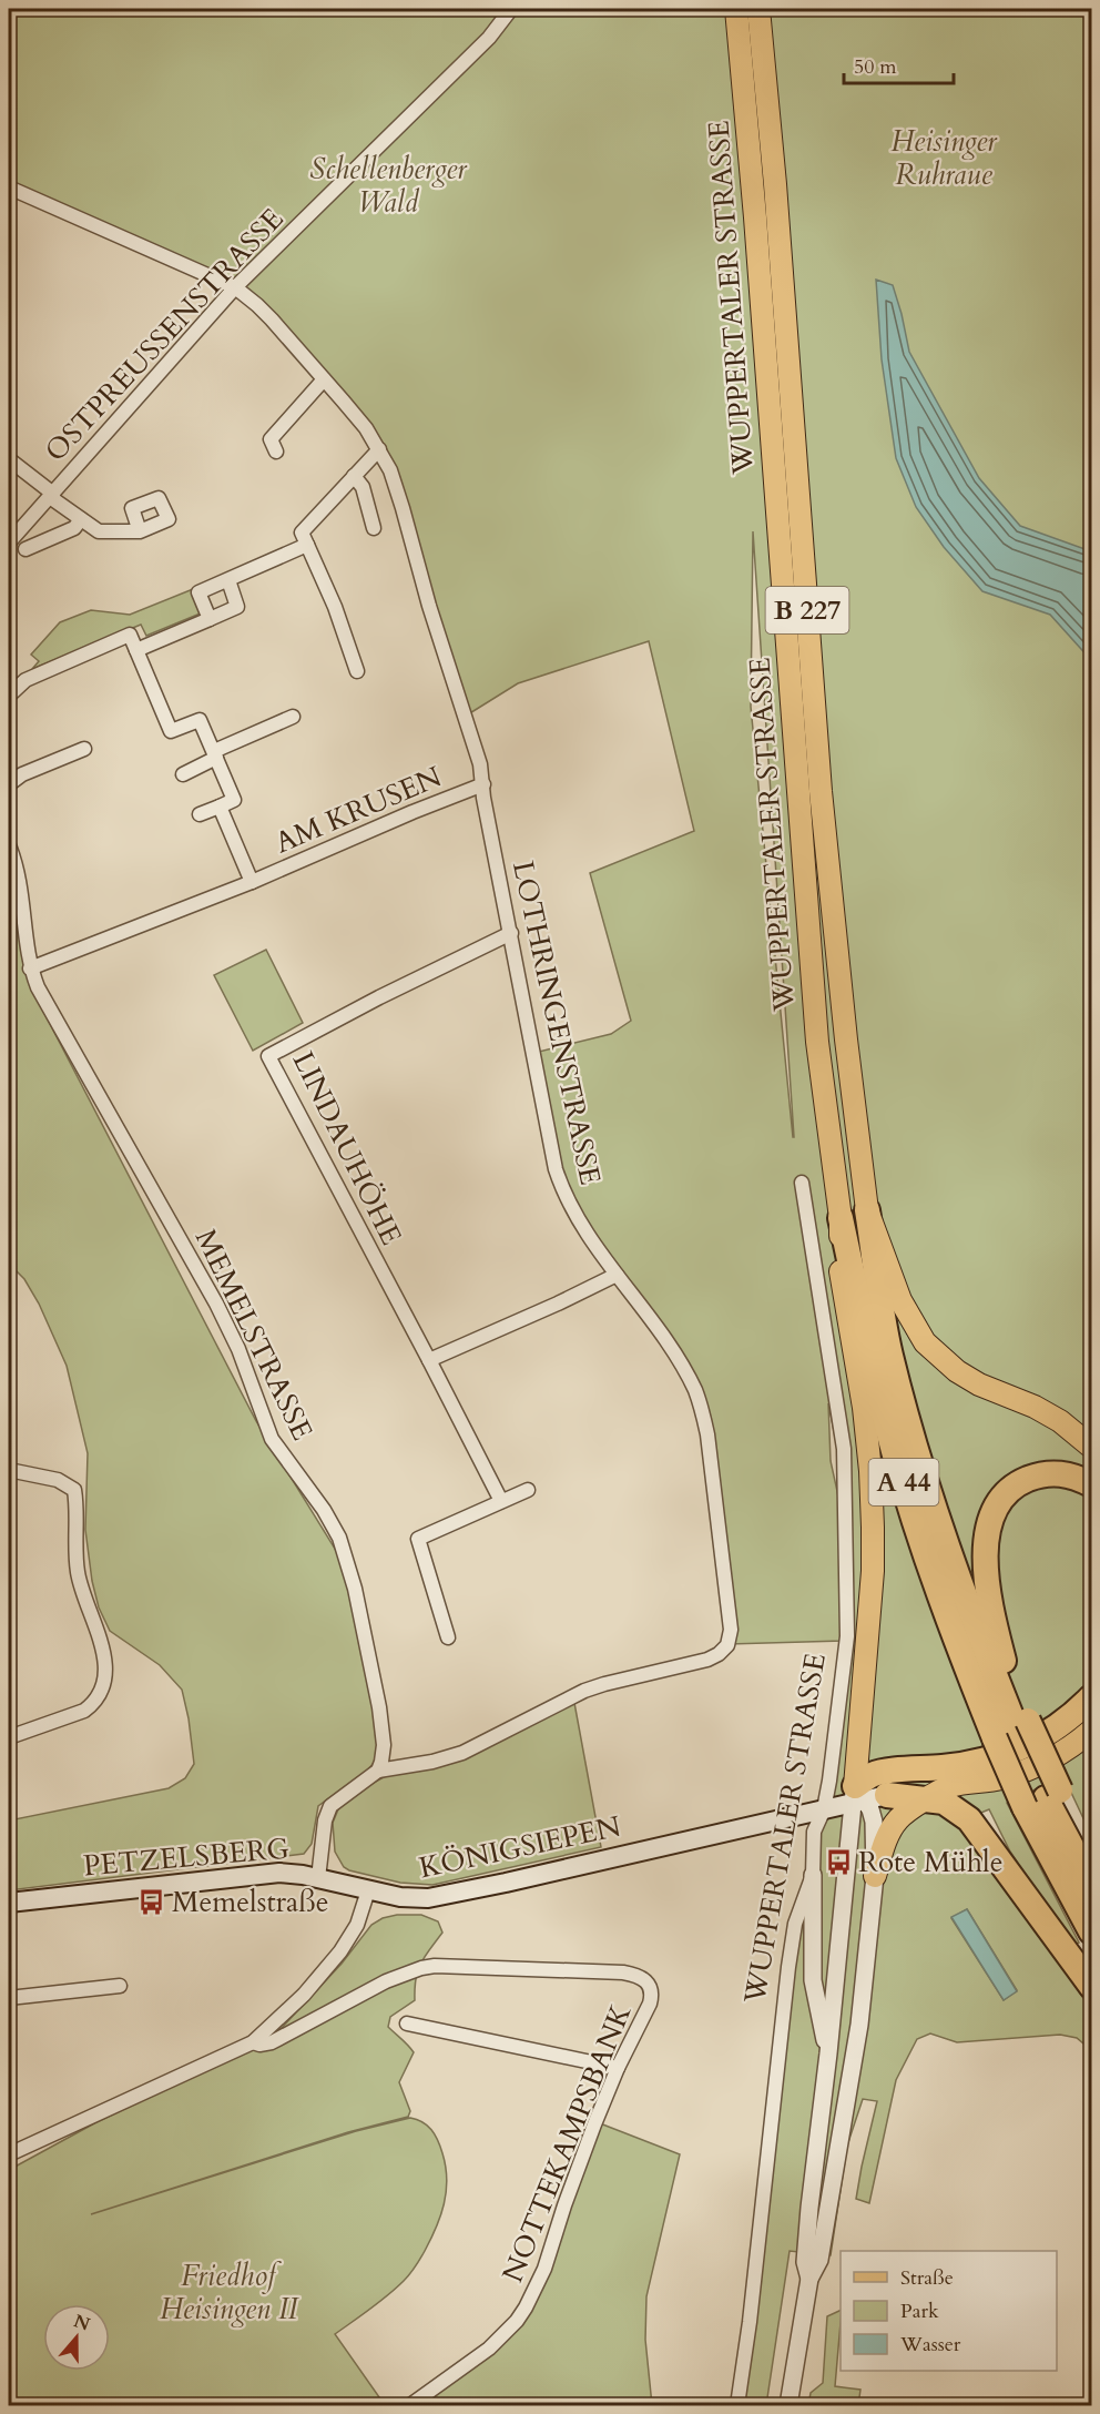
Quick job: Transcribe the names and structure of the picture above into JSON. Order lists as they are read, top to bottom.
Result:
{
  "streets": {
    "highway": ["A 44"],
    "main road": [
      "WUPPERTALER STRASSE",
      "B 227",
      "KÖNIGSIEPEN",
      "PETZELSBERG"
    ],
    "street": [
      "OSTPREUSSENSTRASSE",
      "AM KRUSEN",
      "LOTHRINGENSTRASSE",
      "LINDAUHÖHE",
      "MEMELSTRASSE",
      "NOTTEKAMPSBANK"
    ]
  },
  "crossings": [
    ["WUPPERTALER STRASSE", "A 44"],
    ["WUPPERTALER STRASSE", "KÖNIGSIEPEN"],
    ["OSTPREUSSENSTRASSE", "LOTHRINGENSTRASSE"],
    ["AM KRUSEN", "LOTHRINGENSTRASSE"],
    ["AM KRUSEN", "MEMELSTRASSE"],
    ["LOTHRINGENSTRASSE", "LINDAUHÖHE"],
    ["LOTHRINGENSTRASSE", "MEMELSTRASSE"],
    ["KÖNIGSIEPEN", "PETZELSBERG"]
  ],
  "parks": ["Heisinger Ruhraue", "Schellenberger Wald", "Friedhof Heisingen II"],
  "places": {
    "bus stop": ["Rote Mühle", "Memelstraße"]
  },
  "legend": ["Straße", "Park", "Wasser"],
  "scale_bar": "50 m",
  "north": "top"
}
